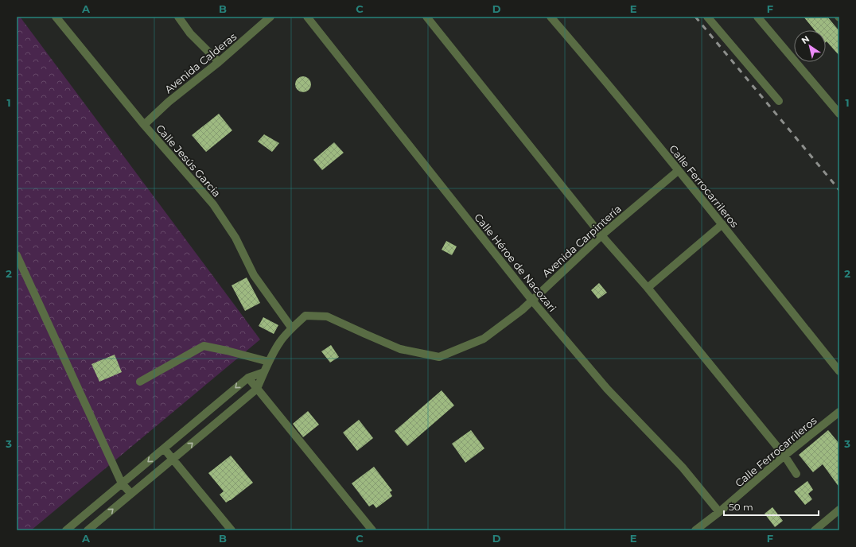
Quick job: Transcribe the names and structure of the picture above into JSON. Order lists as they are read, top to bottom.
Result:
{
  "streets": {
    "street": [
      "Avenida Calderas",
      "Calle Jesús Garcia",
      "Calle Ferrocarrileros",
      "Avenida Carpintería",
      "Calle Héroe de Nacozari"
    ]
  },
  "crossings": [
    ["Avenida Calderas", "Calle Jesús Garcia"],
    ["Calle Jesús Garcia", "Avenida Carpintería"],
    ["Calle Ferrocarrileros", "Avenida Carpintería"],
    ["Calle Ferrocarrileros", "Calle Héroe de Nacozari"],
    ["Avenida Carpintería", "Calle Héroe de Nacozari"]
  ],
  "scale_bar": "50 m",
  "north": "top left",
  "grid": {
    "columns": [
      "A",
      "B",
      "C",
      "D",
      "E",
      "F"
    ],
    "rows": ["1", "2", "3"]
  }
}
